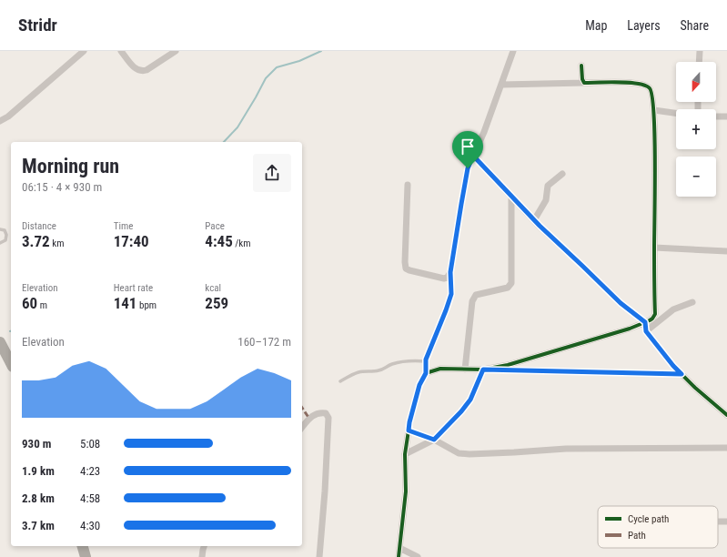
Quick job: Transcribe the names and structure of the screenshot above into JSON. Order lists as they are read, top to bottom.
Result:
{
  "legend": ["Cycle path", "Path"],
  "north": "bottom",
  "page": {
    "header": "Stridr",
    "nav": ["Map", "Layers", "Share"],
    "map_buttons": ["+", "−"],
    "heading": ["Morning run", "06:15 · 4 × 930 m"],
    "stats": [
      ["Distance", "3.72 km"],
      ["Time", "17:40"],
      ["Pace", "4:45 /km"],
      ["Elevation", "60 m"],
      ["Heart rate", "141 bpm"],
      ["kcal", "259"]
    ],
    "chart": ["Elevation", "160–172 m"],
    "list": [
      {
        "name": "930 m",
        "note": "5:08"
      },
      {
        "name": "1.9 km",
        "note": "4:23"
      },
      {
        "name": "2.8 km",
        "note": "4:58"
      },
      {
        "name": "3.7 km",
        "note": "4:30"
      }
    ]
  }
}
